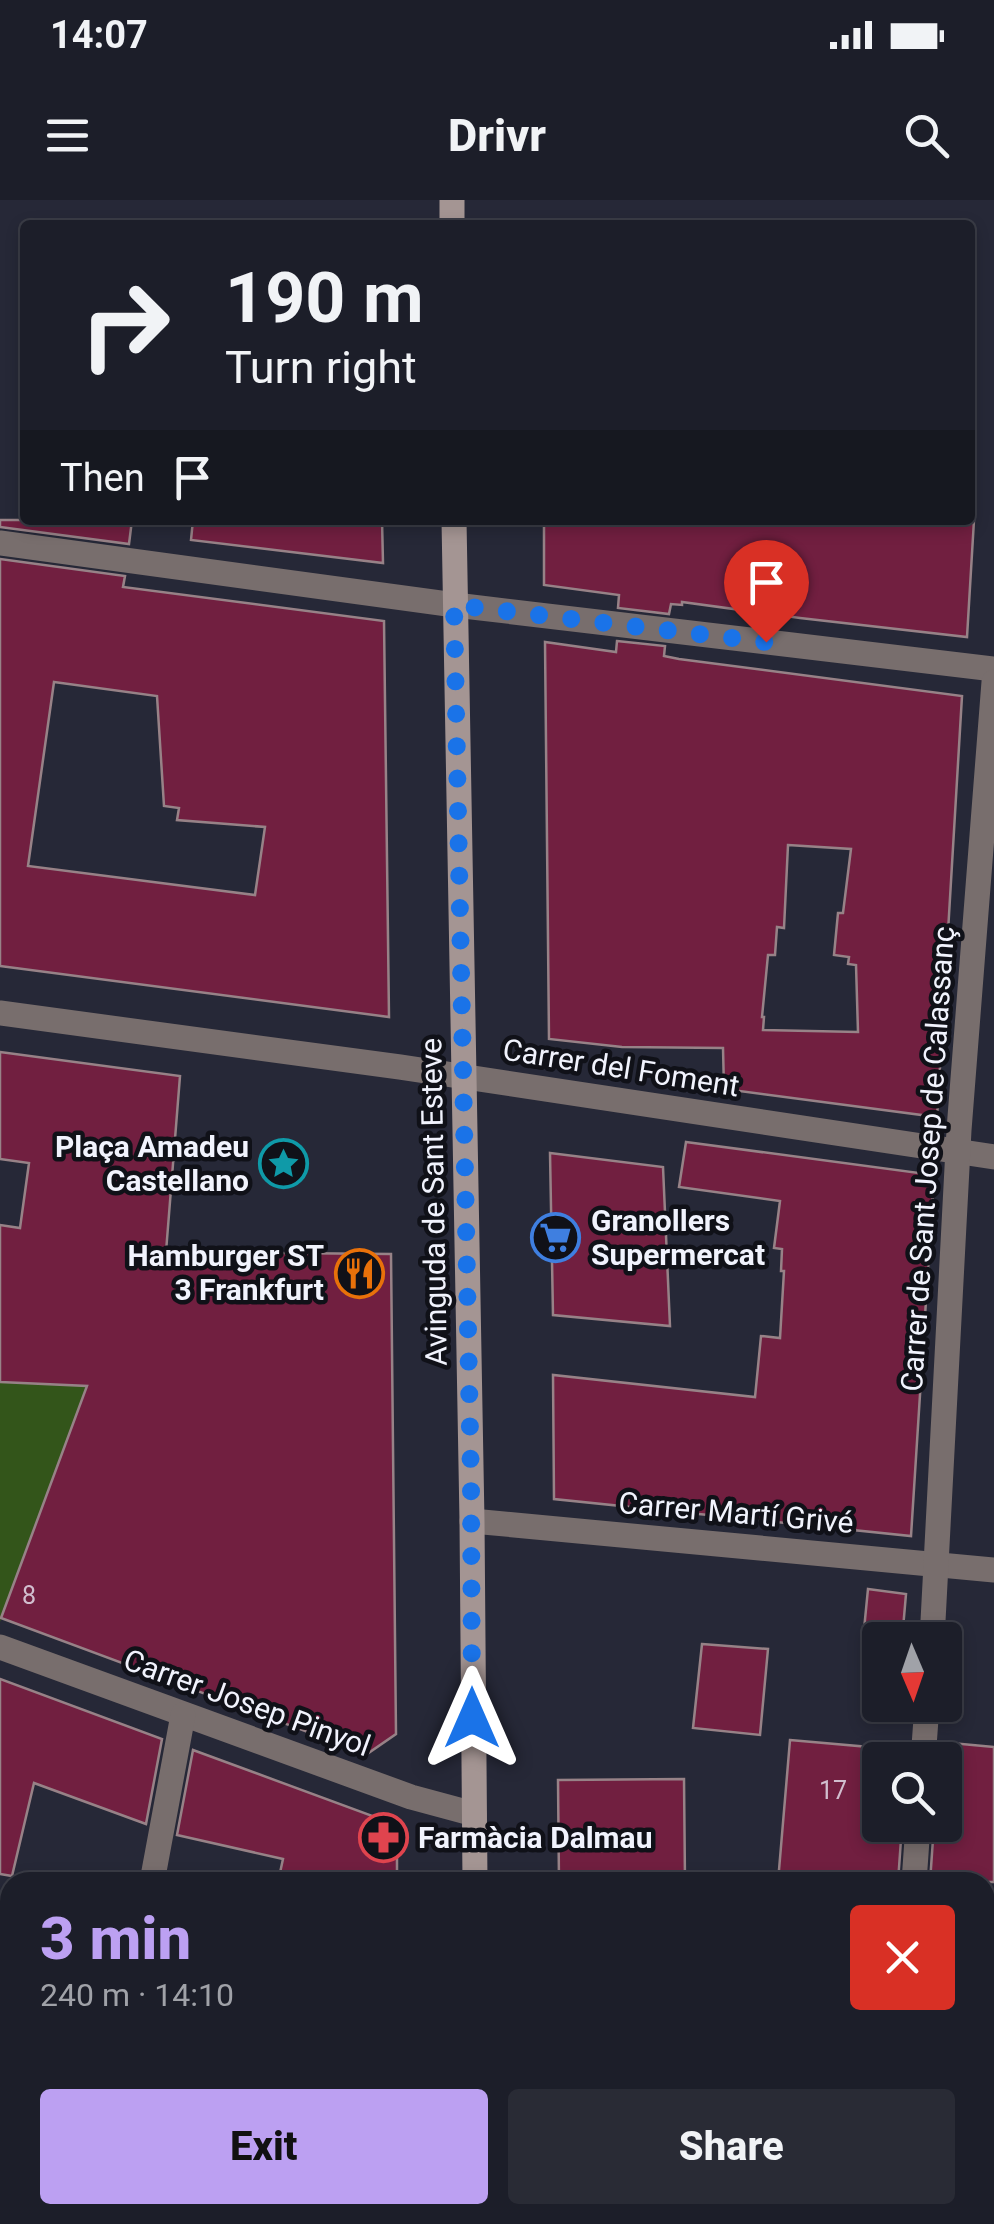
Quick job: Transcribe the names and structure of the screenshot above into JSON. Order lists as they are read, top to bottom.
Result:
{
  "streets": {
    "street": [
      "Carrer del Foment",
      "Carrer de Sant Josep de Calassanç",
      "Avinguda de Sant Esteve",
      "Carrer Martí Grivé",
      "Carrer Josep Pinyol"
    ]
  },
  "crossings": [
    ["Carrer del Foment", "Carrer de Sant Josep de Calassanç"],
    ["Carrer del Foment", "Avinguda de Sant Esteve"],
    ["Carrer de Sant Josep de Calassanç", "Carrer Martí Grivé"],
    ["Avinguda de Sant Esteve", "Carrer Martí Grivé"],
    ["Avinguda de Sant Esteve", "Carrer Josep Pinyol"]
  ],
  "places": {
    "place": ["Plaça Amadeu Castellano"],
    "supermarket": ["Granollers Supermercat"],
    "restaurant": ["Hamburger ST 3 Frankfurt"],
    "pharmacy": ["Farmàcia Dalmau"]
  },
  "house_numbers": ["8", "17"],
  "north": "bottom",
  "page": {
    "status": "14:07",
    "header": "Drivr",
    "turn": ["190 m", "Turn right"],
    "then": "Then",
    "heading": ["3 min", "240 m · 14:10"],
    "buttons": ["Exit", "Share"]
  }
}
